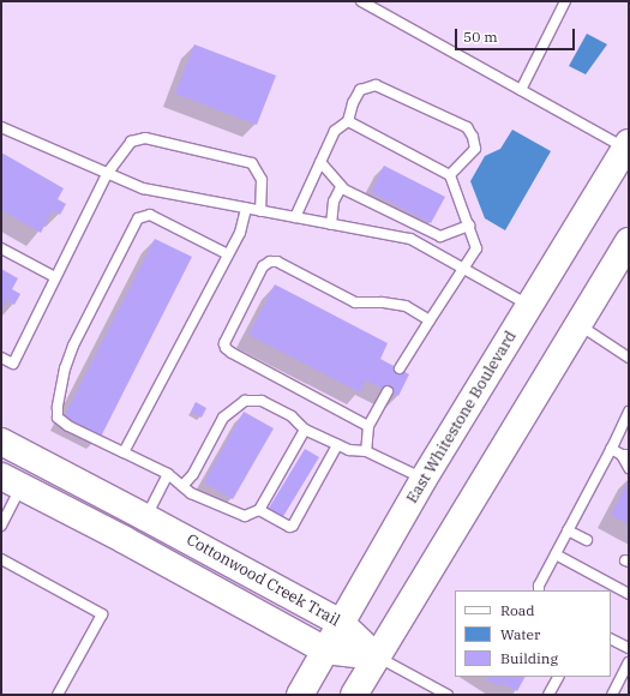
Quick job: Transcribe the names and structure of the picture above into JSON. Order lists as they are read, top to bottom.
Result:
{
  "streets": {
    "main road": ["East Whitestone Boulevard", "Cottonwood Creek Trail"]
  },
  "crossings": [
    ["East Whitestone Boulevard", "Cottonwood Creek Trail"]
  ],
  "legend": ["Road", "Water", "Building"],
  "scale_bar": "50 m"
}
